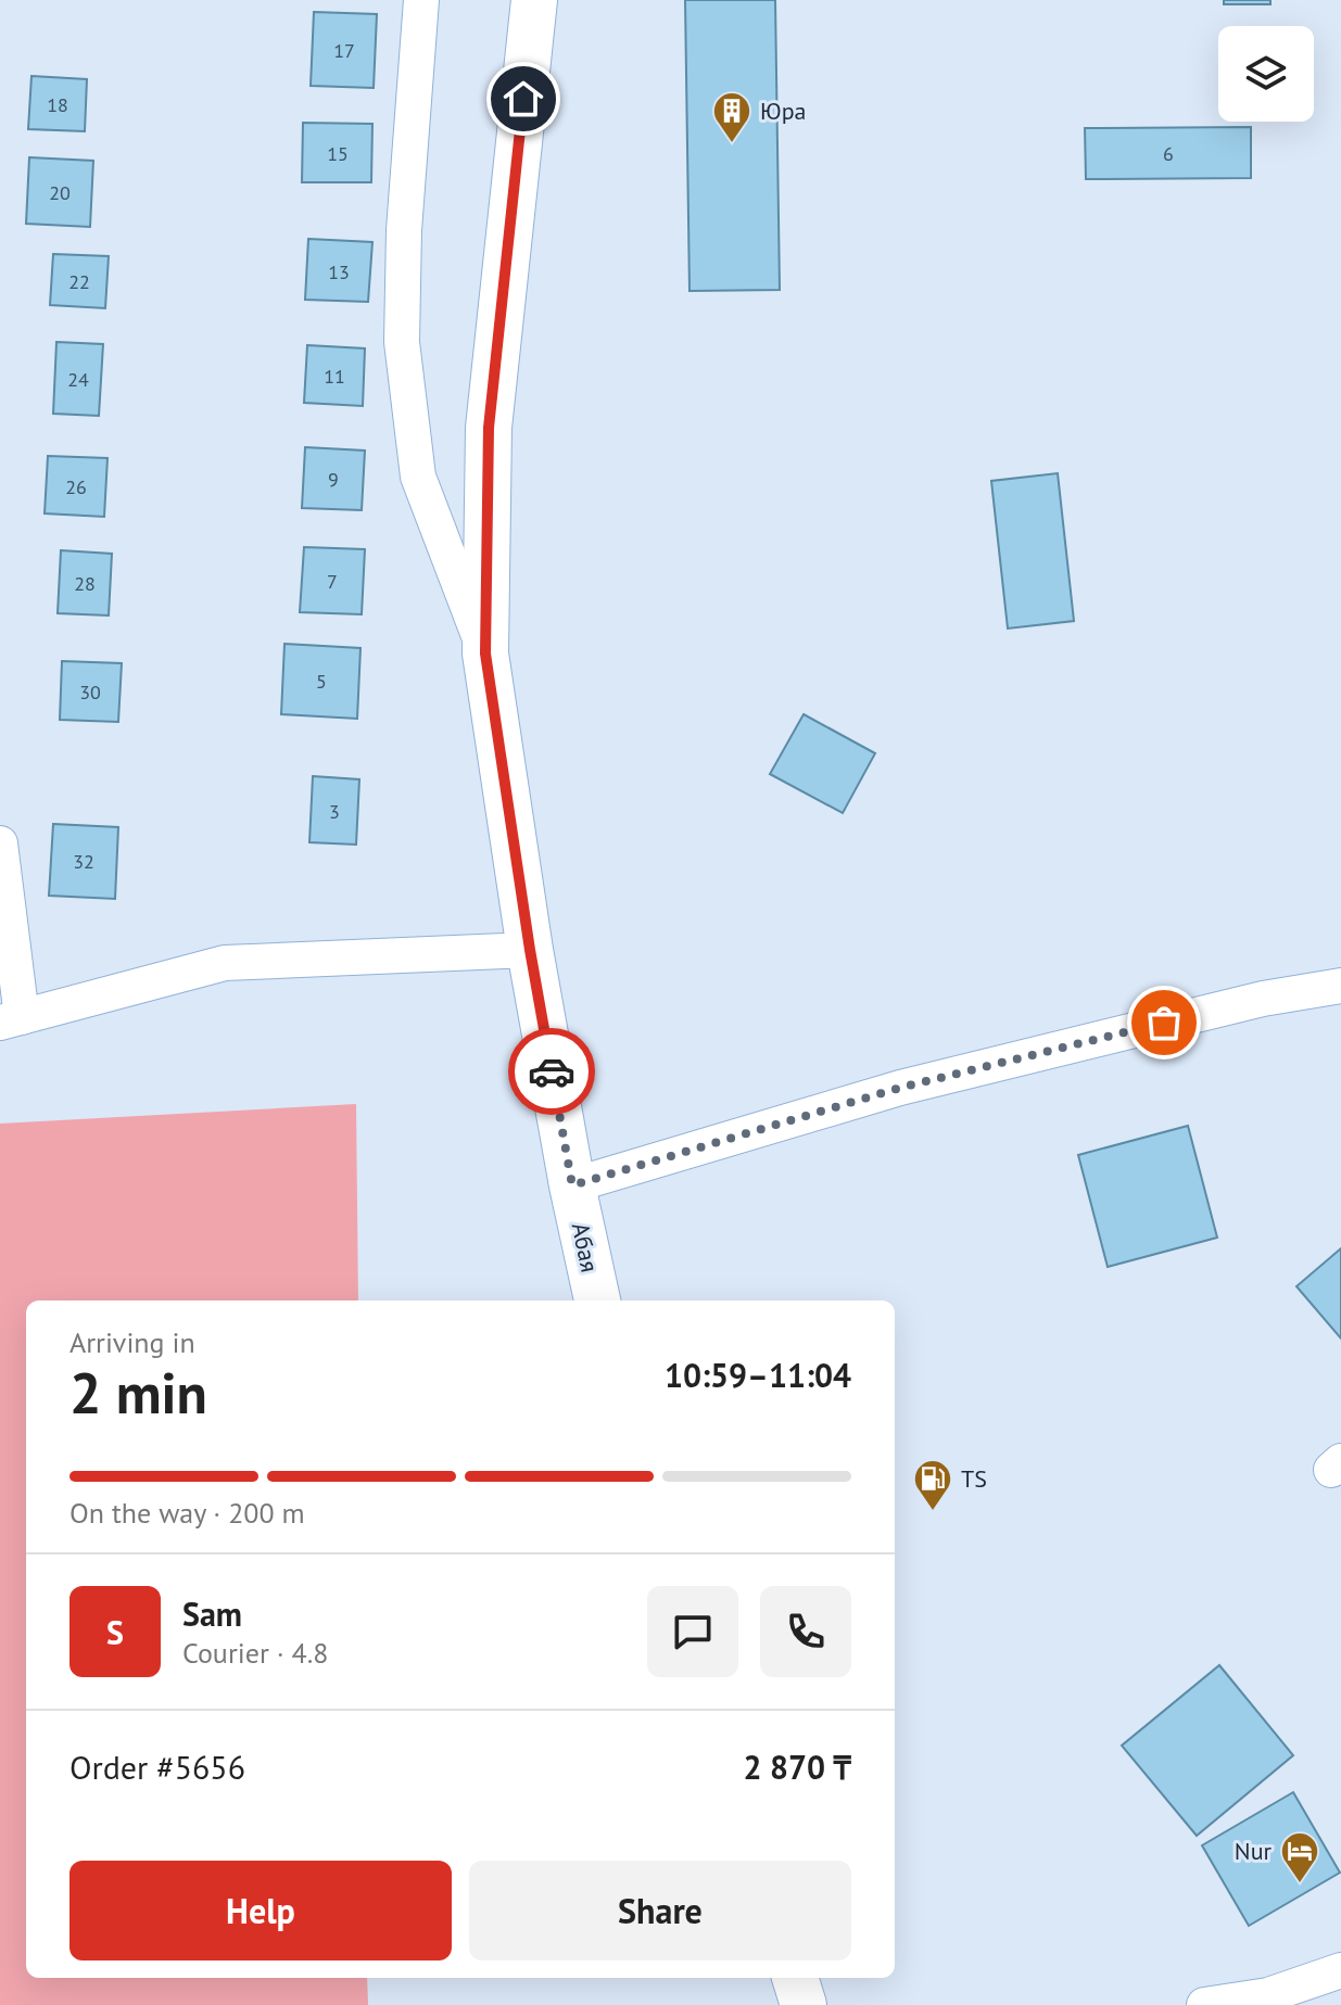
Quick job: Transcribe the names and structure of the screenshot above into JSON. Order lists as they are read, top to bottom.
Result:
{
  "streets": {
    "street": ["Абая"]
  },
  "places": {
    "building": ["Юра"],
    "fuel station": ["TS"],
    "hotel": ["Nur"]
  },
  "house_numbers": [
    "17",
    "18",
    "15",
    "6",
    "20",
    "13",
    "22",
    "11",
    "24",
    "9",
    "26",
    "7",
    "28",
    "5",
    "30",
    "3",
    "32"
  ],
  "page": {
    "heading": ["2 min", "Arriving in", "10:59–11:04"],
    "panel": [
      "Sam",
      "Courier · 4.8",
      "Order #5656",
      "2 870 ₸"
    ],
    "bar": "On the way · 200 m",
    "round": "S",
    "buttons": ["Help", "Share"]
  }
}
